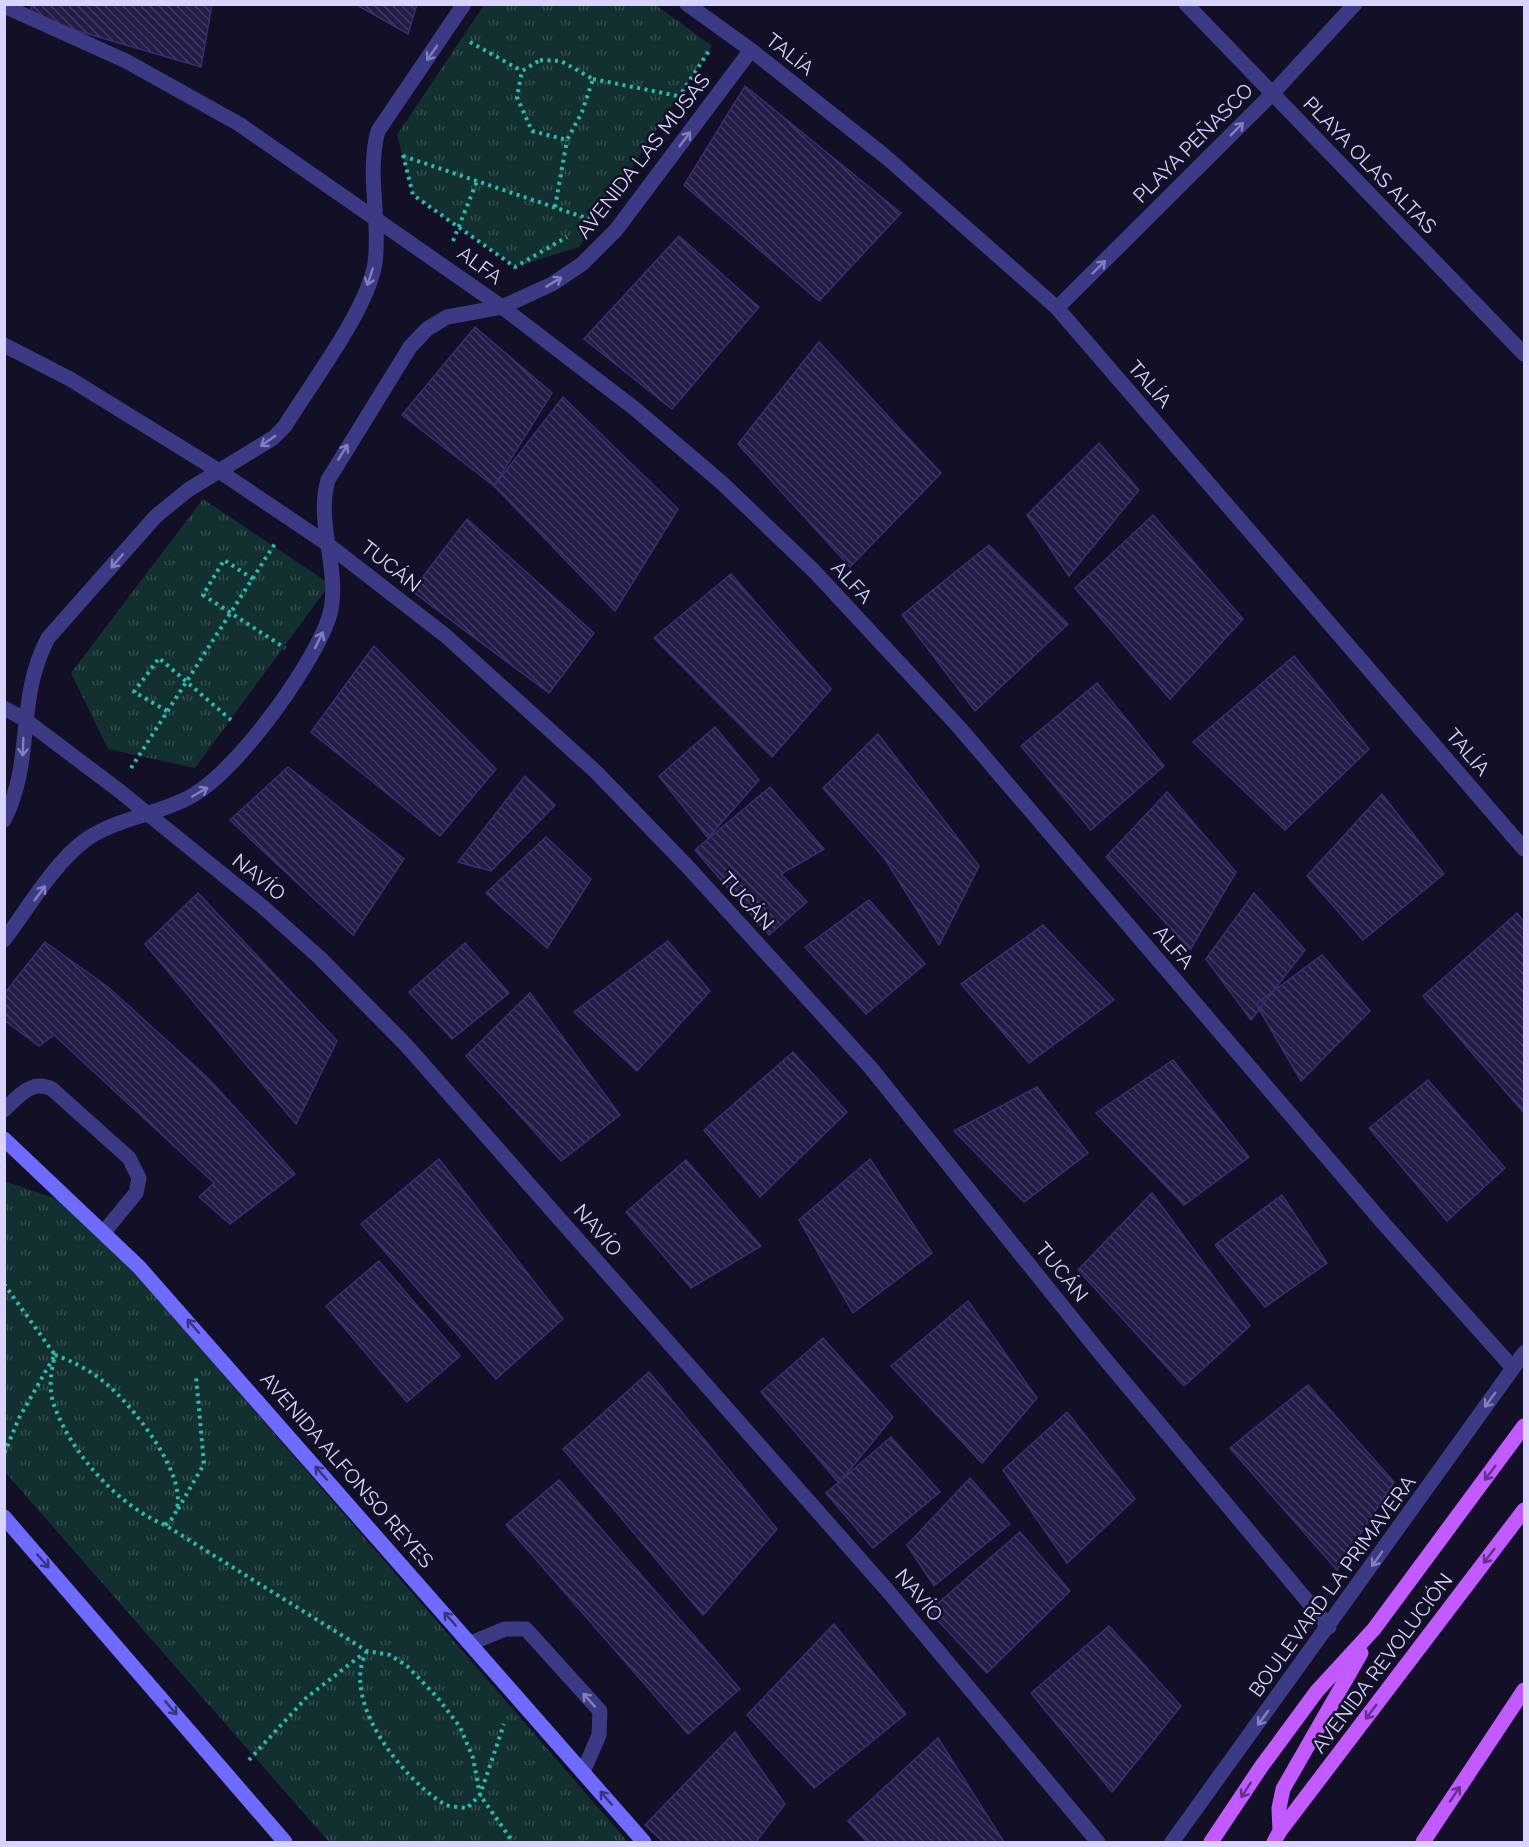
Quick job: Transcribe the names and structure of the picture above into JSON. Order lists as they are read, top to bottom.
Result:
{
  "streets": {
    "main road": ["AVENIDA ALFONSO REYES", "AVENIDA REVOLUCIÓN"],
    "street": [
      "TALÍA",
      "PLAYA PEÑASCO",
      "AVENIDA LAS MUSAS",
      "PLAYA OLAS ALTAS",
      "ALFA",
      "TUCÁN",
      "NAVÍO",
      "BOULEVARD LA PRIMAVERA"
    ]
  },
  "crossings": [
    ["TALÍA", "PLAYA PEÑASCO"],
    ["TALÍA", "AVENIDA LAS MUSAS"],
    ["PLAYA PEÑASCO", "PLAYA OLAS ALTAS"],
    ["AVENIDA LAS MUSAS", "ALFA"],
    ["AVENIDA LAS MUSAS", "TUCÁN"],
    ["AVENIDA LAS MUSAS", "NAVÍO"],
    ["ALFA", "BOULEVARD LA PRIMAVERA"],
    ["TUCÁN", "BOULEVARD LA PRIMAVERA"]
  ],
  "one_way": ["PLAYA PEÑASCO", "AVENIDA ALFONSO REYES", "BOULEVARD LA PRIMAVERA"]
}
